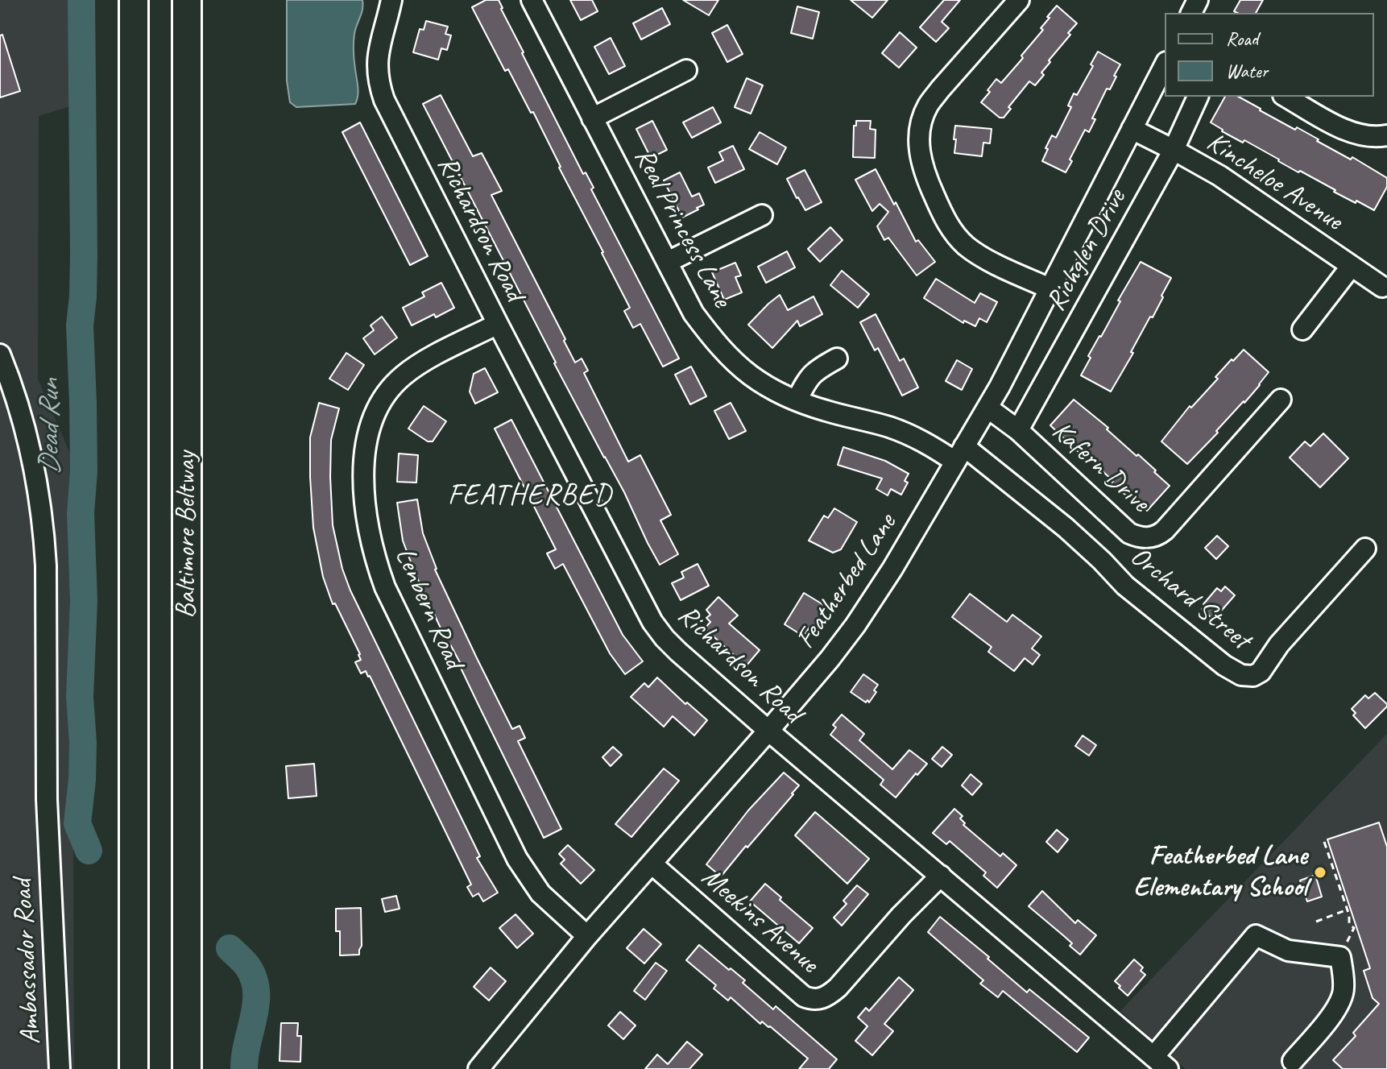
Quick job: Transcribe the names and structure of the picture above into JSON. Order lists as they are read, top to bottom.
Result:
{
  "streets": {
    "highway": ["Baltimore Beltway"],
    "street": [
      "Kincheloe Avenue",
      "Real Princess Lane",
      "Richardson Road",
      "Richglen Drive",
      "Kafern Drive",
      "Featherbed Lane",
      "Orchard Street",
      "Lenbern Road",
      "Meekins Avenue",
      "Ambassador Road"
    ]
  },
  "crossings": [
    ["Kincheloe Avenue", "Richglen Drive"],
    ["Kincheloe Avenue", "Featherbed Lane"],
    ["Real Princess Lane", "Featherbed Lane"],
    ["Real Princess Lane", "Orchard Street"],
    ["Richardson Road", "Featherbed Lane"],
    ["Richardson Road", "Lenbern Road"],
    ["Richardson Road", "Meekins Avenue"],
    ["Richglen Drive", "Kafern Drive"],
    ["Kafern Drive", "Featherbed Lane"],
    ["Featherbed Lane", "Orchard Street"],
    ["Featherbed Lane", "Lenbern Road"],
    ["Featherbed Lane", "Meekins Avenue"]
  ],
  "districts": ["FEATHERBED"],
  "water": ["Dead Run"],
  "places": ["Featherbed Lane Elementary School"],
  "legend": ["Road", "Water"]
}
